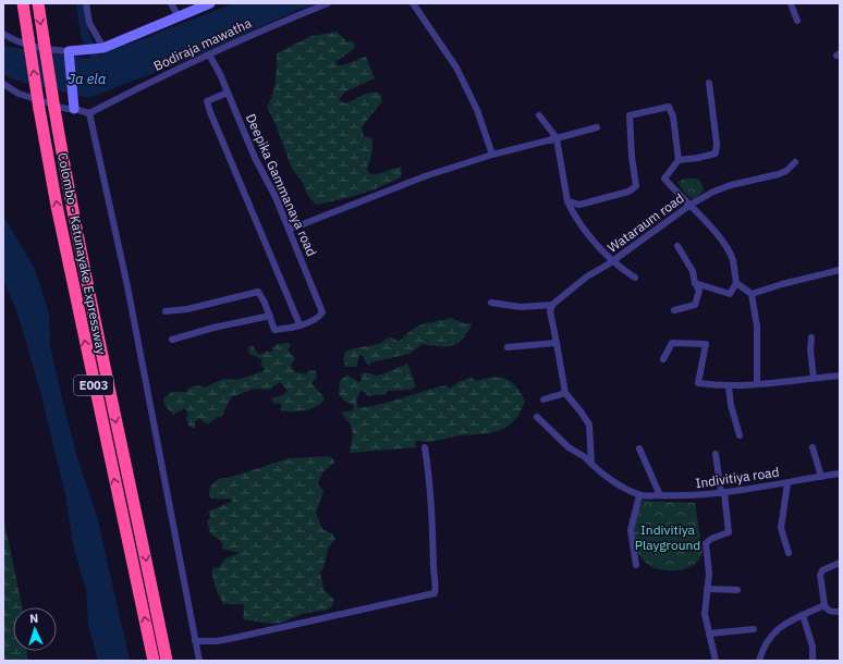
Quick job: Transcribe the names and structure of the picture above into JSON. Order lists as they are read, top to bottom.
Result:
{
  "streets": {
    "highway": ["Colombo - Katunayake Expressway", "E003"],
    "street": [
      "Bodiraja mawatha",
      "Deepika Gammanaya road",
      "Wataraum road",
      "Indivitiya road"
    ]
  },
  "crossings": [
    ["Bodiraja mawatha", "Deepika Gammanaya road"]
  ],
  "water": ["Ja ela"],
  "parks": ["Indivitiya Playground"],
  "north": "top"
}
